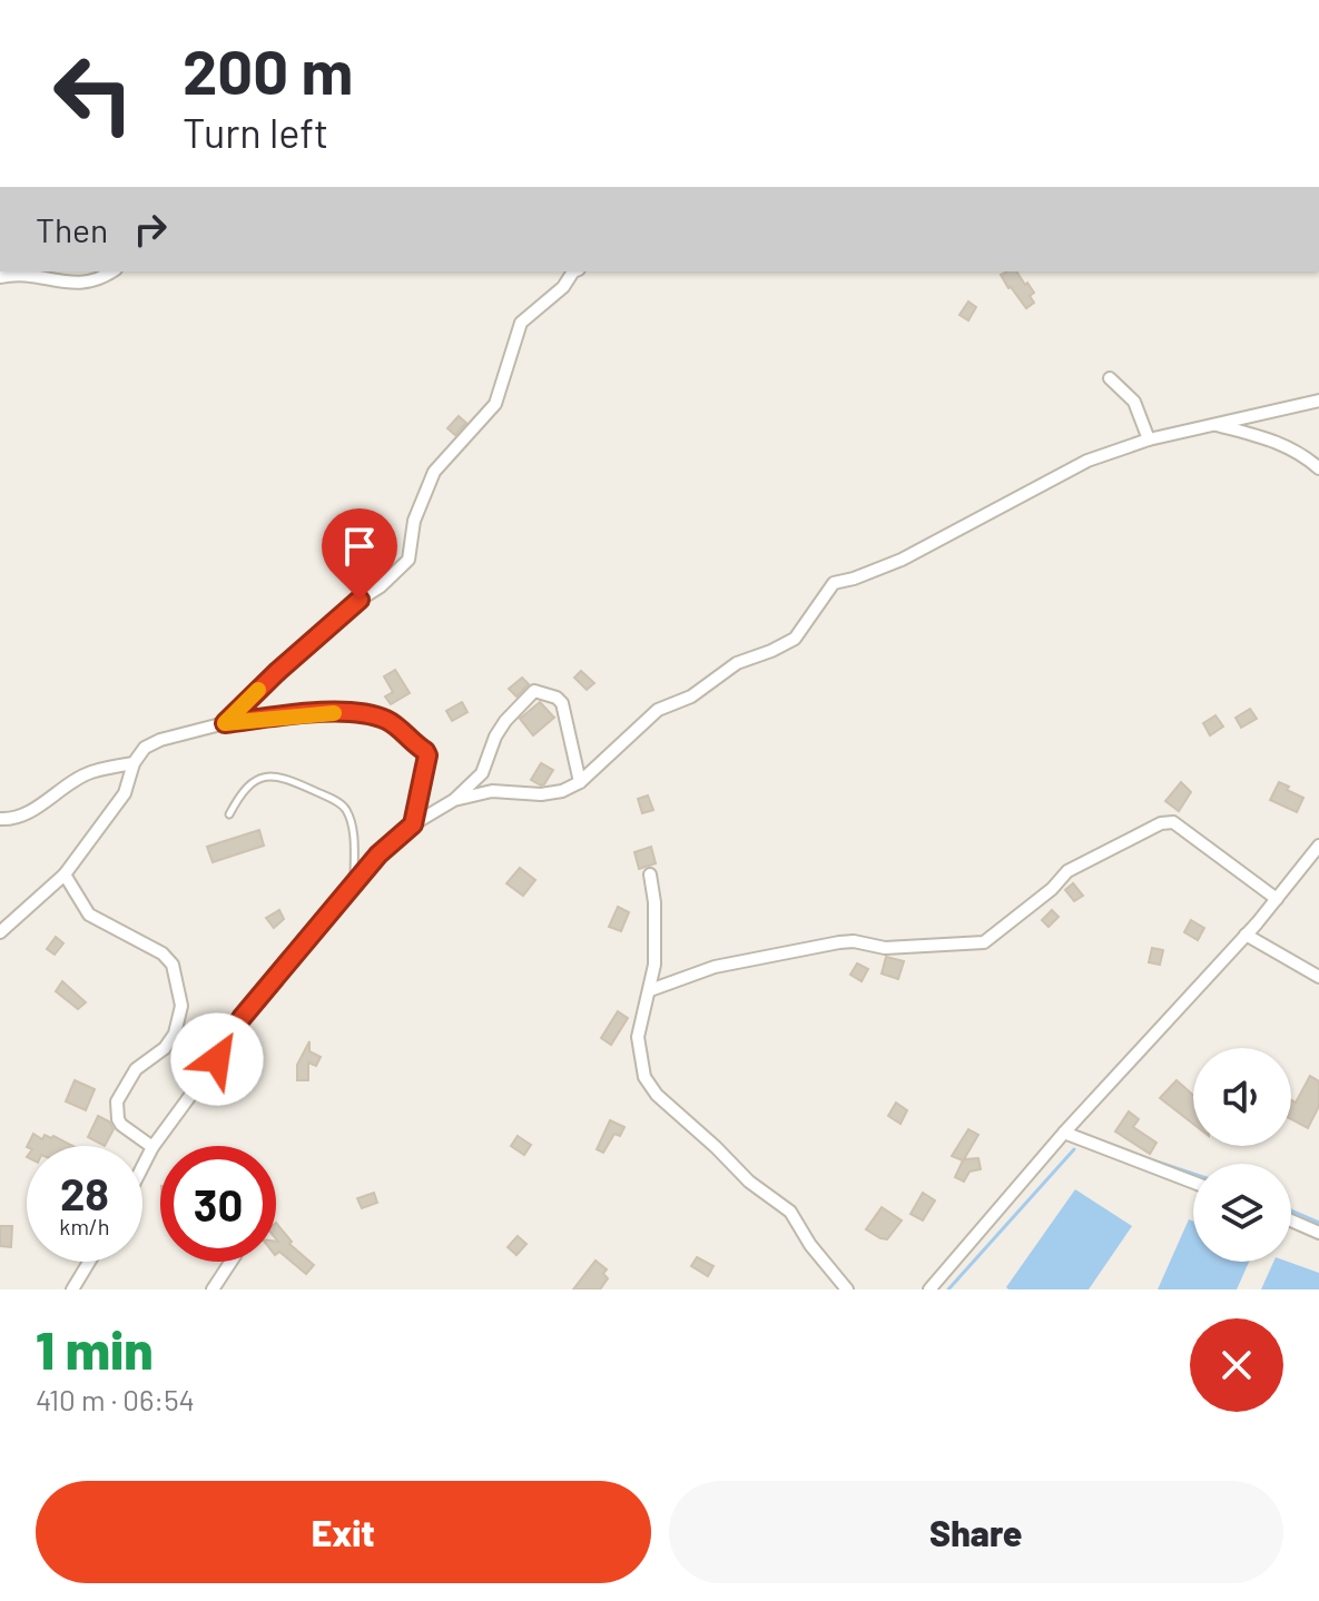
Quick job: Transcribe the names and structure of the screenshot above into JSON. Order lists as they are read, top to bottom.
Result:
{
  "page": {
    "turn": ["200 m", "Turn left"],
    "then": "Then",
    "speed": "28 km/h",
    "limit": "30",
    "heading": ["1 min", "410 m · 06:54"],
    "buttons": ["Exit", "Share"]
  }
}
